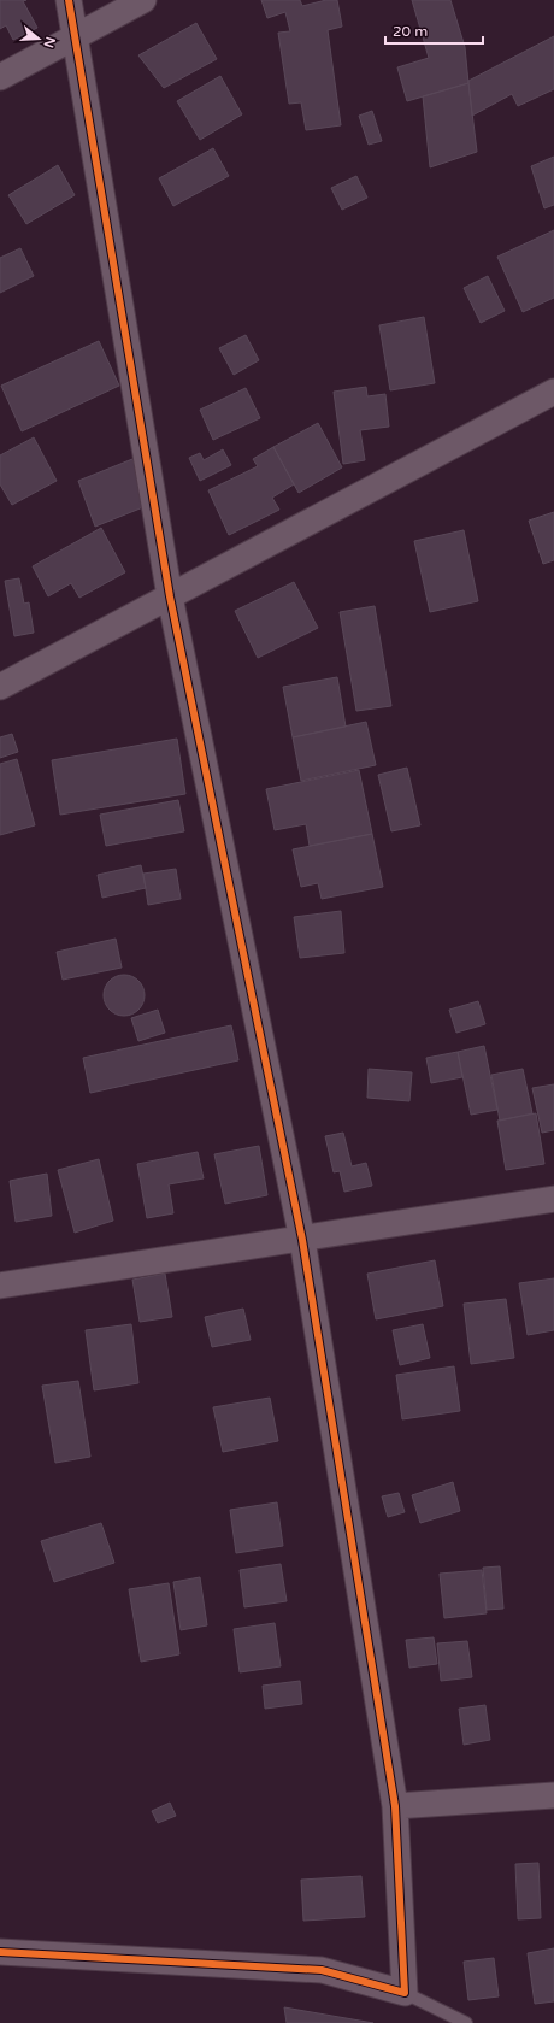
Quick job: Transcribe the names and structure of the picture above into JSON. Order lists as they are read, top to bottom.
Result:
{
  "scale_bar": "20 m",
  "north": "right"
}
